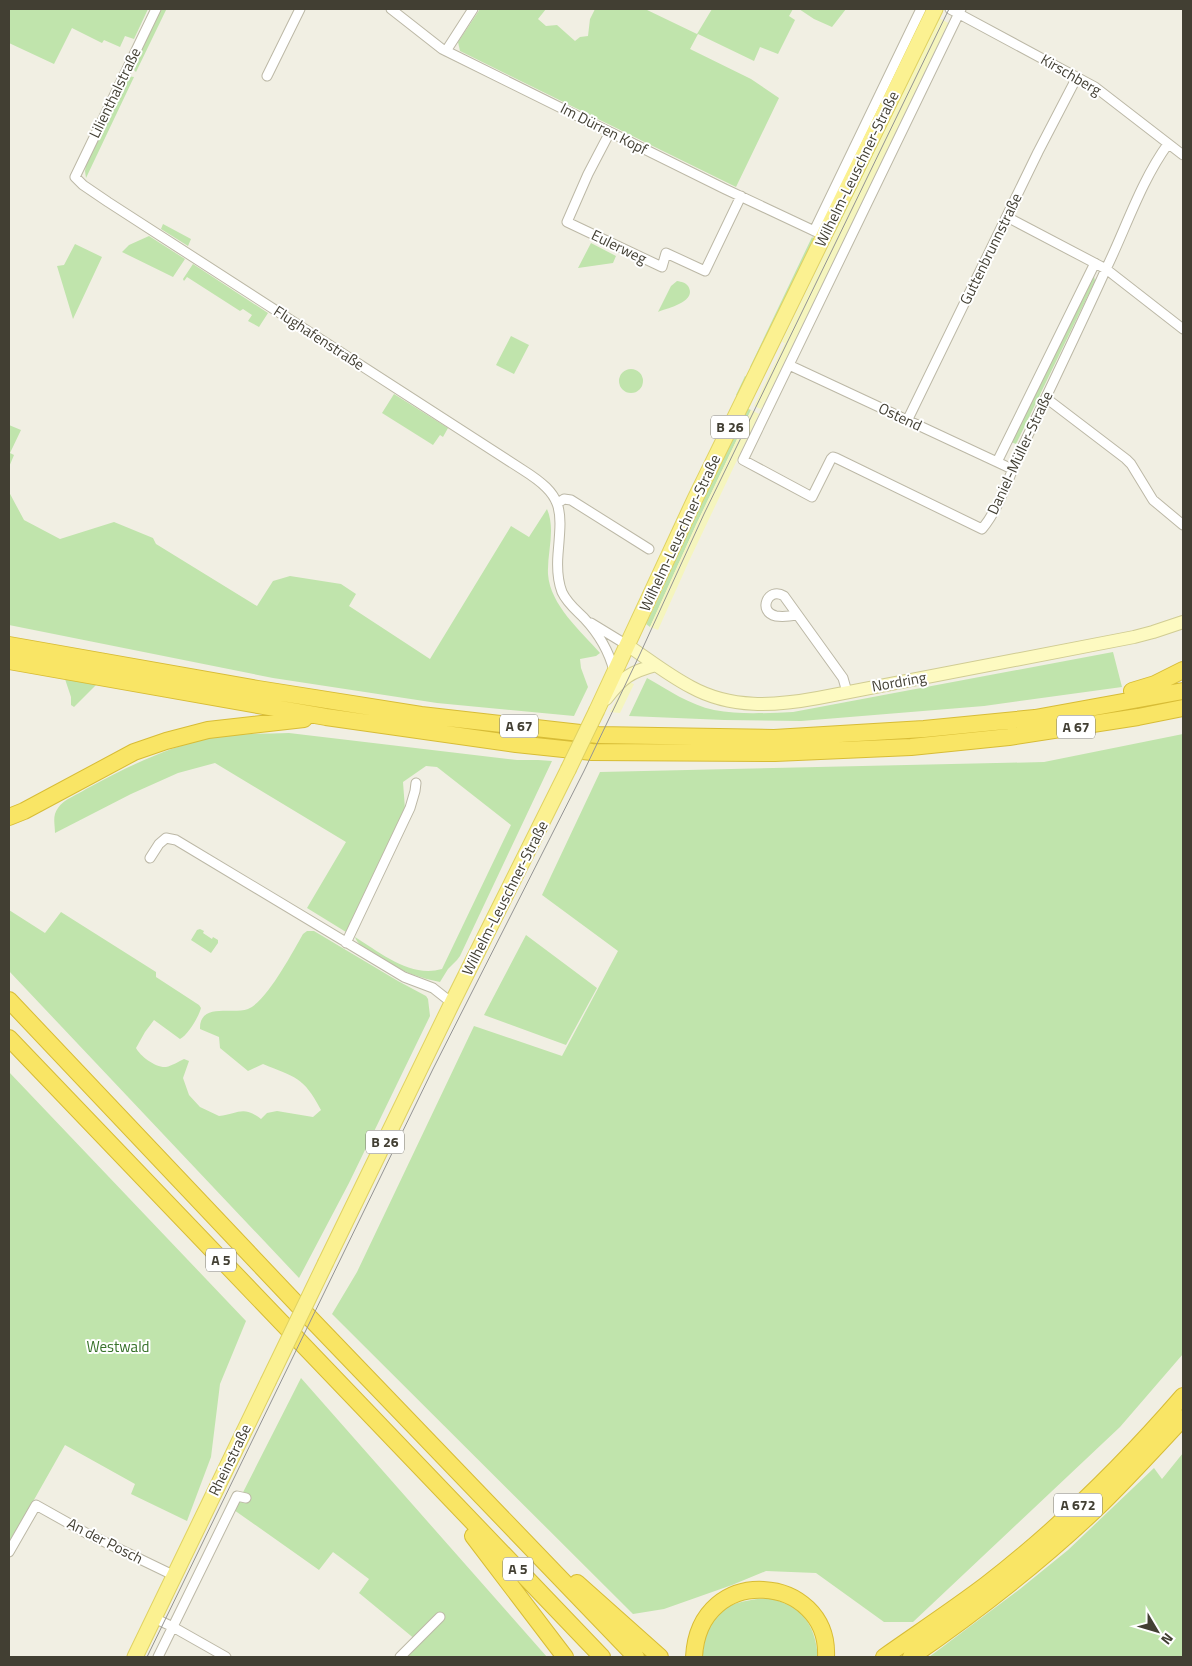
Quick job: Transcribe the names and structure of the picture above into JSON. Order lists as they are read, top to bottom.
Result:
{
  "streets": {
    "highway": ["A 67", "A 5", "A 672"],
    "main road": [
      "Wilhelm-Leuschner-Straße",
      "B 26",
      "Nordring",
      "Rheinstraße"
    ],
    "street": [
      "Kirschberg",
      "Lilienthalstraße",
      "Im Dürren Kopf",
      "Eulerweg",
      "Guttenbrunnstraße",
      "Flughafenstraße",
      "Ostend",
      "Daniel-Müller-Straße",
      "An der Posch"
    ]
  },
  "crossings": [
    ["Kirschberg", "Wilhelm-Leuschner-Straße"],
    ["Kirschberg", "Guttenbrunnstraße"],
    ["Kirschberg", "Daniel-Müller-Straße"],
    ["Lilienthalstraße", "Flughafenstraße"],
    ["Im Dürren Kopf", "Wilhelm-Leuschner-Straße"],
    ["Im Dürren Kopf", "Eulerweg"],
    ["Wilhelm-Leuschner-Straße", "Ostend"],
    ["Wilhelm-Leuschner-Straße", "Daniel-Müller-Straße"],
    ["Wilhelm-Leuschner-Straße", "Nordring"],
    ["Wilhelm-Leuschner-Straße", "Rheinstraße"],
    ["Guttenbrunnstraße", "Ostend"],
    ["Ostend", "Daniel-Müller-Straße"],
    ["Rheinstraße", "An der Posch"]
  ],
  "parks": ["Westwald"],
  "north": "bottom right"
}
